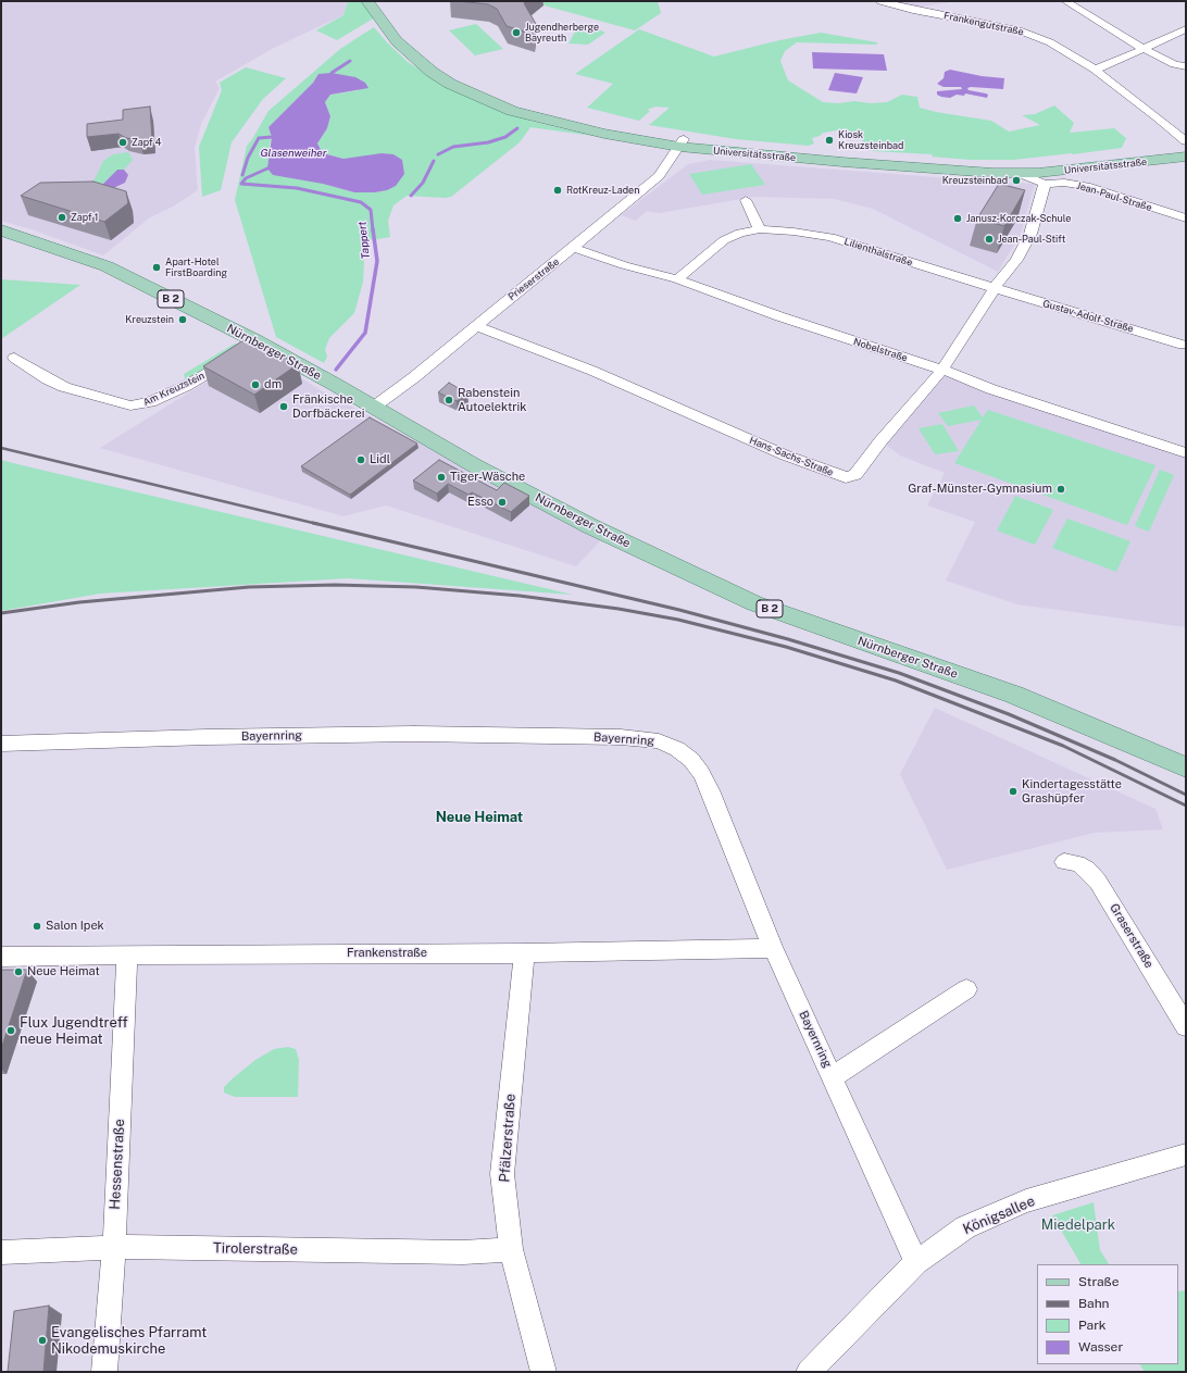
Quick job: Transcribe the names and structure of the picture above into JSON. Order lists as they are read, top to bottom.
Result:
{
  "streets": {
    "main road": ["Universitätsstraße", "B 2", "Nürnberger Straße"],
    "street": [
      "Frankengutstraße",
      "Jean-Paul-Straße",
      "Lilienthalstraße",
      "Prieserstraße",
      "Gustav-Adolf-Straße",
      "Nobelstraße",
      "Am Kreuzstein",
      "Hans-Sachs-Straße",
      "Bayernring",
      "Graserstraße",
      "Frankenstraße",
      "Pfälzerstraße",
      "Hessenstraße",
      "Königsallee",
      "Tirolerstraße"
    ]
  },
  "crossings": [
    ["Universitätsstraße", "Jean-Paul-Straße"],
    ["Universitätsstraße", "Prieserstraße"],
    ["Jean-Paul-Straße", "Hans-Sachs-Straße"],
    ["Lilienthalstraße", "Gustav-Adolf-Straße"],
    ["Lilienthalstraße", "Nobelstraße"],
    ["Lilienthalstraße", "Hans-Sachs-Straße"],
    ["Prieserstraße", "Nobelstraße"],
    ["Prieserstraße", "Nürnberger Straße"],
    ["Prieserstraße", "Hans-Sachs-Straße"],
    ["Gustav-Adolf-Straße", "Hans-Sachs-Straße"],
    ["Nobelstraße", "Hans-Sachs-Straße"],
    ["Nürnberger Straße", "Am Kreuzstein"],
    ["Bayernring", "Frankenstraße"],
    ["Bayernring", "Königsallee"],
    ["Frankenstraße", "Pfälzerstraße"],
    ["Frankenstraße", "Hessenstraße"],
    ["Pfälzerstraße", "Tirolerstraße"],
    ["Hessenstraße", "Tirolerstraße"]
  ],
  "districts": ["Neue Heimat"],
  "water": ["Glasenweiher", "Tappert"],
  "parks": ["Miedelpark"],
  "places": [
    "Jugendherberge Bayreuth",
    "Kiosk Kreuzsteinbad",
    "Zapf 4",
    "Kreuzsteinbad",
    "RotKreuz-Laden",
    "Zapf 1",
    "Janusz-Korczak-Schule",
    "Jean-Paul-Stift",
    "Apart-Hotel FirstBoarding",
    "Kreuzstein",
    "dm",
    "Rabenstein Autoelektrik",
    "Fränkische Dorfbäckerei",
    "Lidl",
    "Tiger-Wäsche",
    "Graf-Münster-Gymnasium",
    "Esso",
    "Kindertagesstätte Grashüpfer",
    "Salon Ipek",
    "Neue Heimat",
    "Flux Jugendtreff neue Heimat",
    "Evangelisches Pfarramt Nikodemuskirche"
  ],
  "legend": [
    "Straße",
    "Bahn",
    "Park",
    "Wasser"
  ]
}
